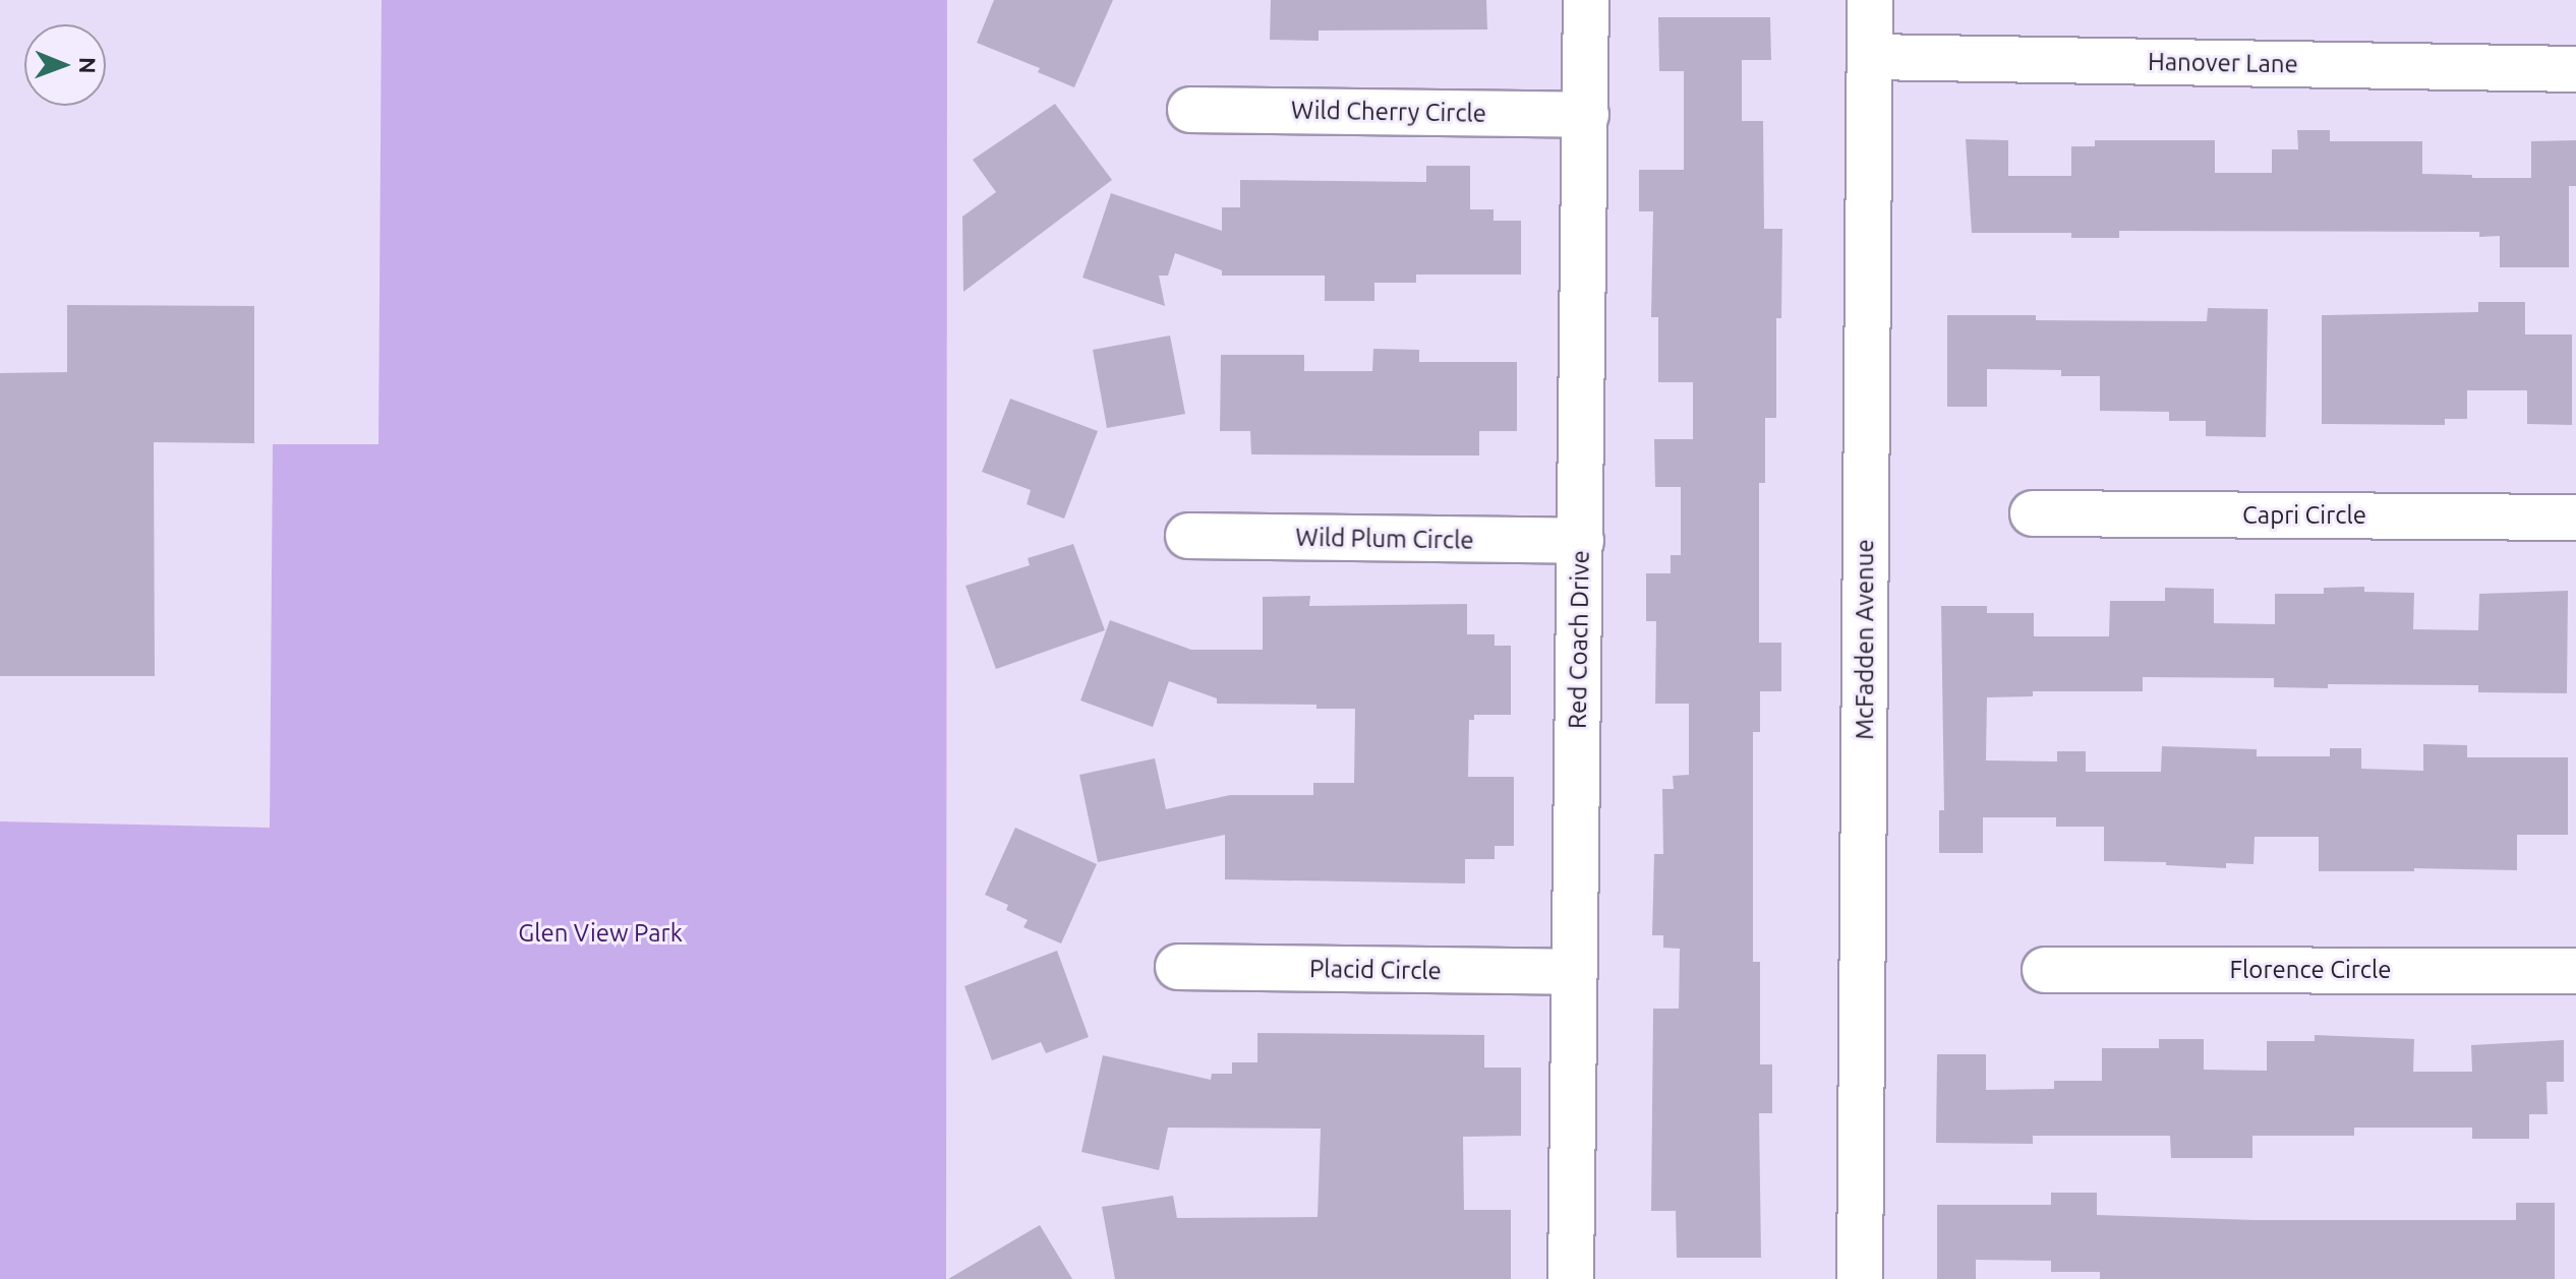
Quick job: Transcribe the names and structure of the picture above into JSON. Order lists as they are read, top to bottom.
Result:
{
  "streets": {
    "street": [
      "Hanover Lane",
      "Wild Cherry Circle",
      "Capri Circle",
      "Wild Plum Circle",
      "Red Coach Drive",
      "McFadden Avenue",
      "Placid Circle",
      "Florence Circle"
    ]
  },
  "crossings": [
    ["Hanover Lane", "McFadden Avenue"],
    ["Wild Cherry Circle", "Red Coach Drive"],
    ["Wild Plum Circle", "Red Coach Drive"],
    ["Red Coach Drive", "Placid Circle"]
  ],
  "parks": ["Glen View Park"],
  "north": "right"
}
